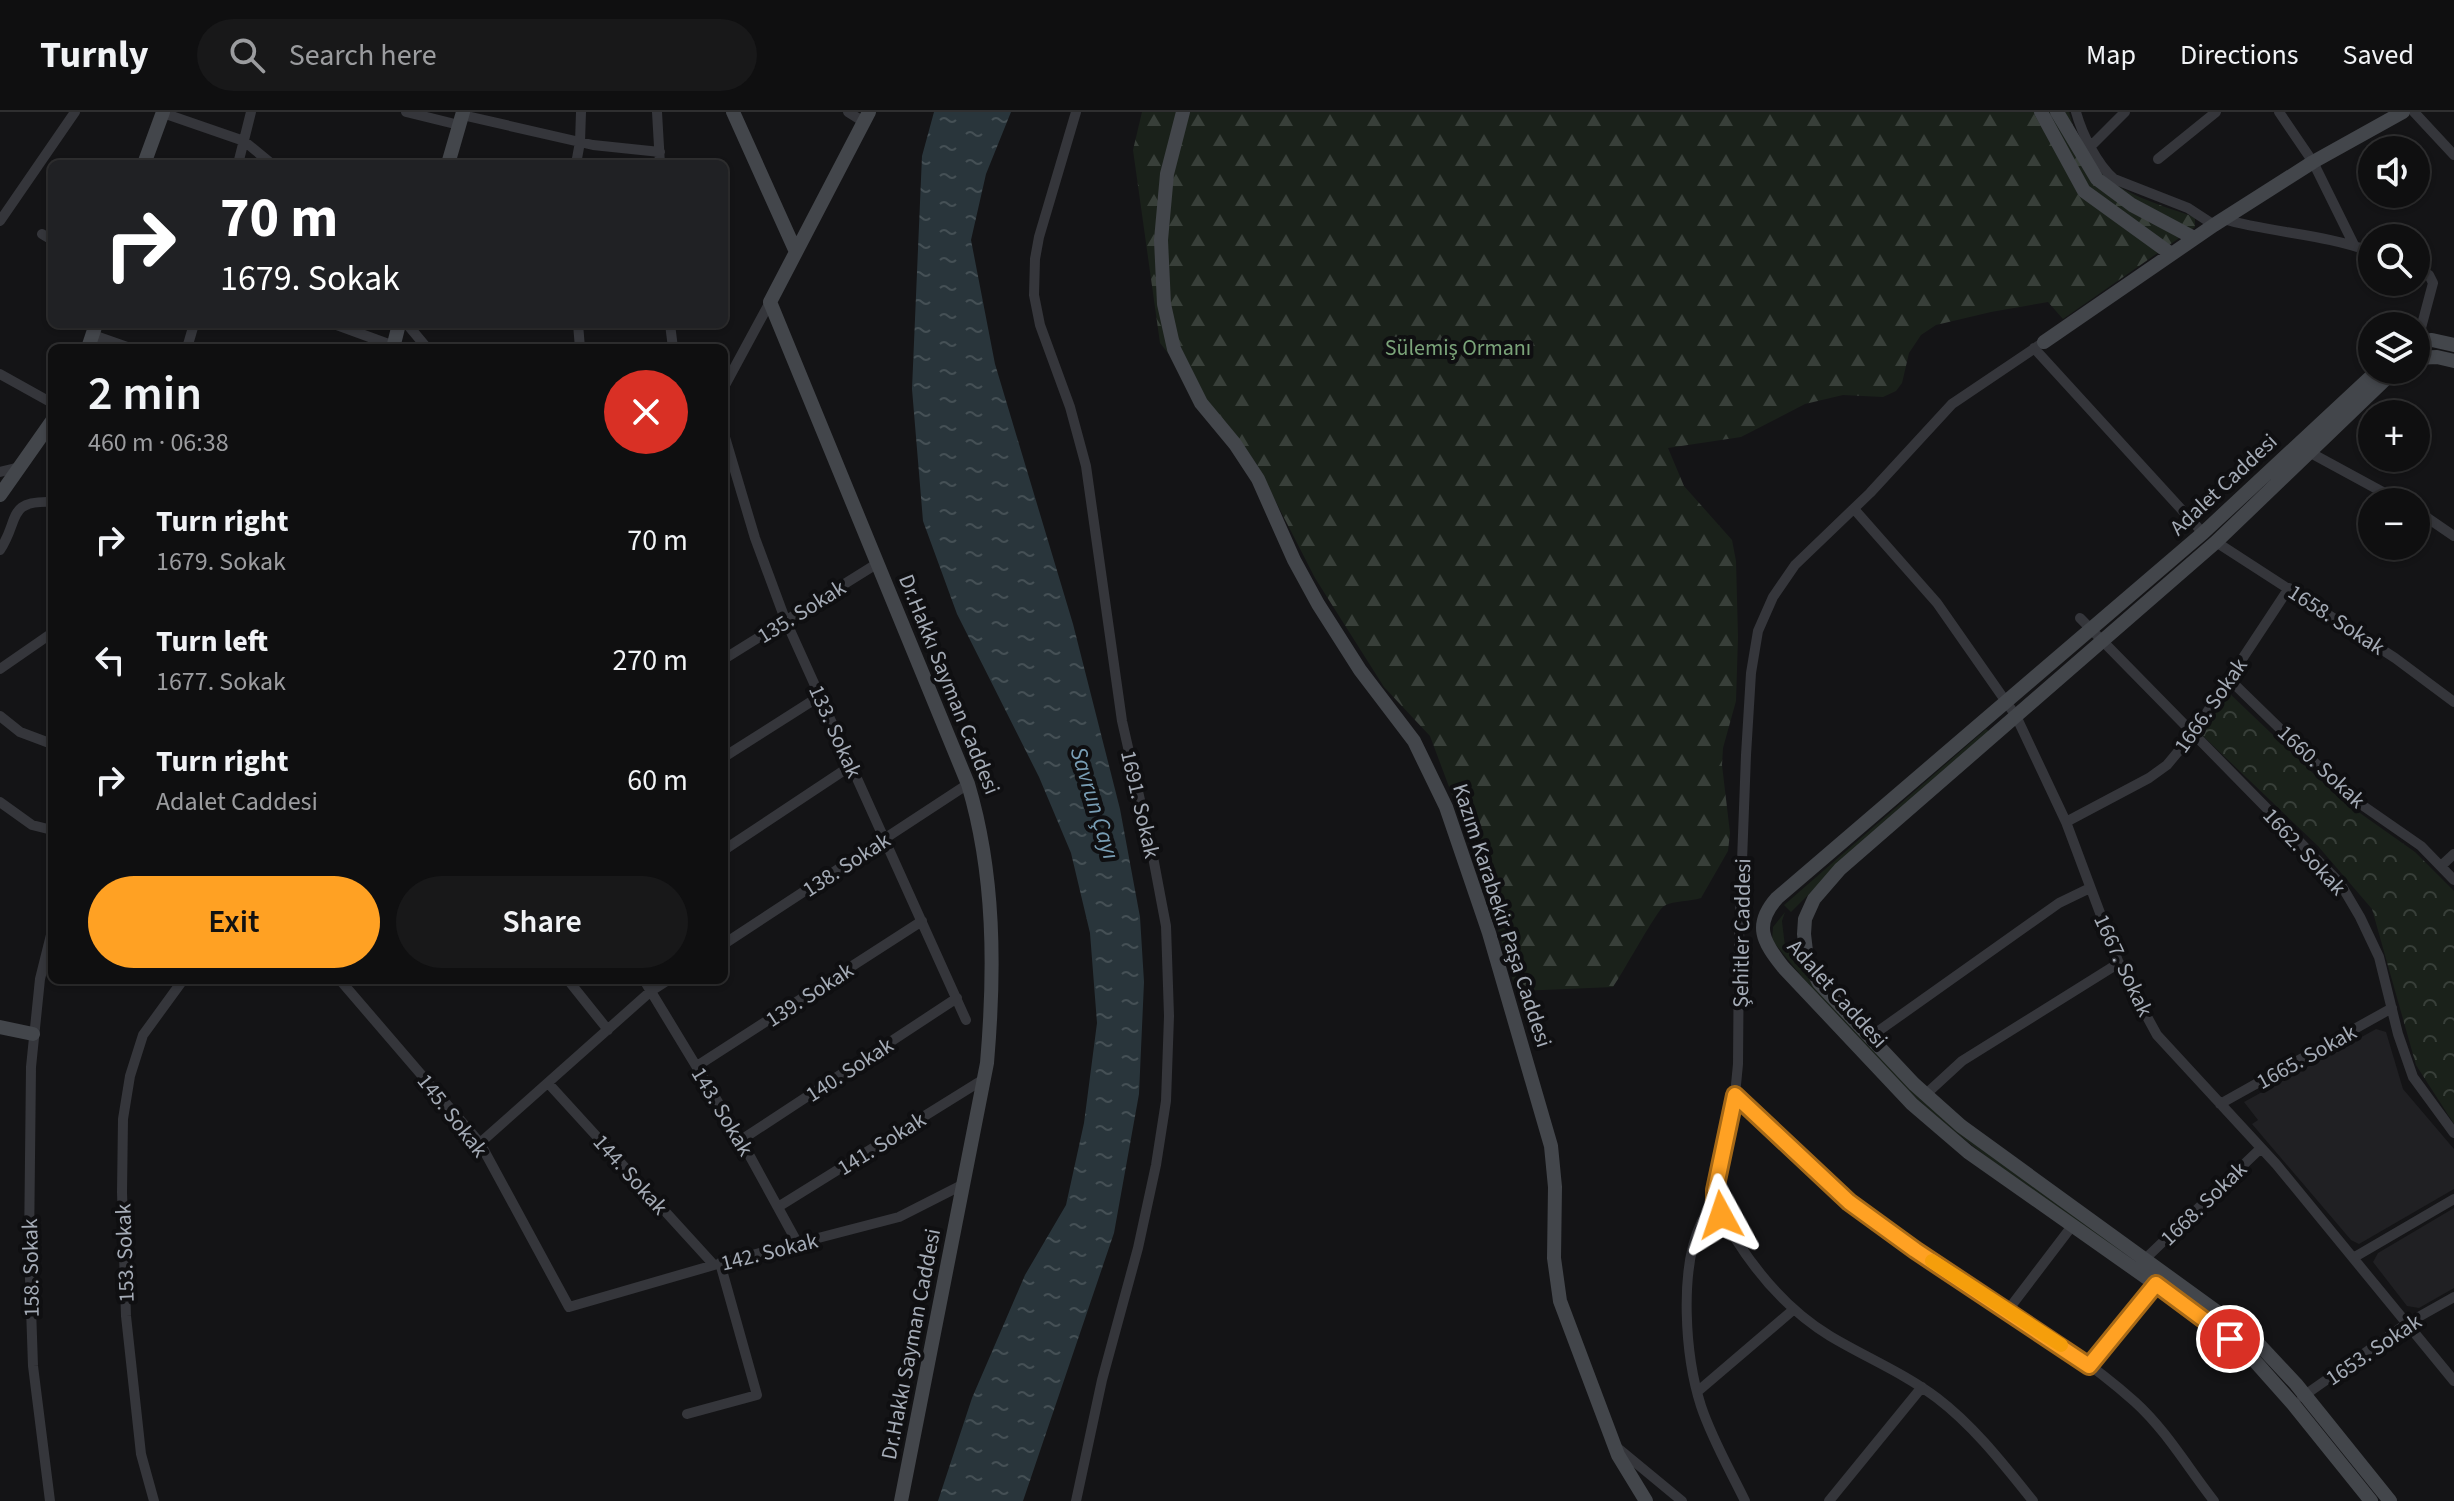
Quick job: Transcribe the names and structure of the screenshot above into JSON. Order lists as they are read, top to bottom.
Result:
{
  "streets": {
    "street": [
      "Adalet Caddesi",
      "135. Sokak",
      "1658. Sokak",
      "Dr.Hakkı Sayman Caddesi",
      "1666. Sokak",
      "133. Sokak",
      "1660. Sokak",
      "1691. Sokak",
      "1662. Sokak",
      "138. Sokak",
      "Kazım Karabekir Paşa Caddesi",
      "Şehitler Caddesi",
      "1667. Sokak",
      "139. Sokak",
      "1665. Sokak",
      "140. Sokak",
      "143. Sokak",
      "145. Sokak",
      "141. Sokak",
      "144. Sokak",
      "1668. Sokak",
      "142. Sokak",
      "153. Sokak",
      "158. Sokak",
      "1653. Sokak"
    ]
  },
  "crossings": [
    ["Adalet Caddesi", "1662. Sokak"],
    ["Adalet Caddesi", "1667. Sokak"],
    ["Adalet Caddesi", "1653. Sokak"],
    ["135. Sokak", "Dr.Hakkı Sayman Caddesi"],
    ["135. Sokak", "133. Sokak"],
    ["1658. Sokak", "1666. Sokak"],
    ["Dr.Hakkı Sayman Caddesi", "138. Sokak"],
    ["Dr.Hakkı Sayman Caddesi", "141. Sokak"],
    ["Dr.Hakkı Sayman Caddesi", "142. Sokak"],
    ["1666. Sokak", "1660. Sokak"],
    ["1666. Sokak", "1662. Sokak"],
    ["1666. Sokak", "1667. Sokak"],
    ["133. Sokak", "138. Sokak"],
    ["133. Sokak", "139. Sokak"],
    ["133. Sokak", "140. Sokak"],
    ["1662. Sokak", "1665. Sokak"],
    ["Şehitler Caddesi", "1667. Sokak"],
    ["1667. Sokak", "1665. Sokak"],
    ["1667. Sokak", "1668. Sokak"],
    ["1667. Sokak", "1653. Sokak"],
    ["139. Sokak", "143. Sokak"],
    ["140. Sokak", "143. Sokak"],
    ["143. Sokak", "141. Sokak"],
    ["143. Sokak", "142. Sokak"],
    ["145. Sokak", "142. Sokak"],
    ["144. Sokak", "142. Sokak"]
  ],
  "water": ["Savrun Çayı"],
  "parks": ["Sülemiş Ormanı"],
  "page": {
    "header": "Turnly",
    "search": "Search here",
    "nav": ["Map", "Directions", "Saved"],
    "map_buttons": ["+", "−"],
    "turn": ["70 m", "1679. Sokak"],
    "heading": ["2 min", "460 m · 06:38"],
    "list": [
      {
        "name": "Turn right",
        "note": "1679. Sokak",
        "value": "70 m"
      },
      {
        "name": "Turn left",
        "note": "1677. Sokak",
        "value": "270 m"
      },
      {
        "name": "Turn right",
        "note": "Adalet Caddesi",
        "value": "60 m"
      }
    ],
    "buttons": ["Exit", "Share"]
  }
}
